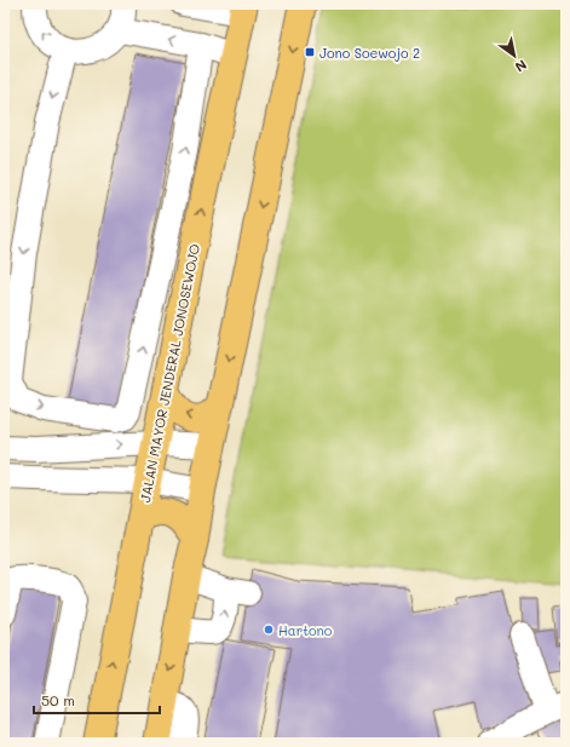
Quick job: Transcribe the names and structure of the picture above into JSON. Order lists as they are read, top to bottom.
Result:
{
  "streets": {
    "main road": ["JALAN MAYOR JENDERAL JONOSEWOJO"]
  },
  "places": {
    "transit": ["Jono Soewojo 2"],
    "other": ["Hartono"]
  },
  "scale_bar": "50 m",
  "north": "bottom right"
}
